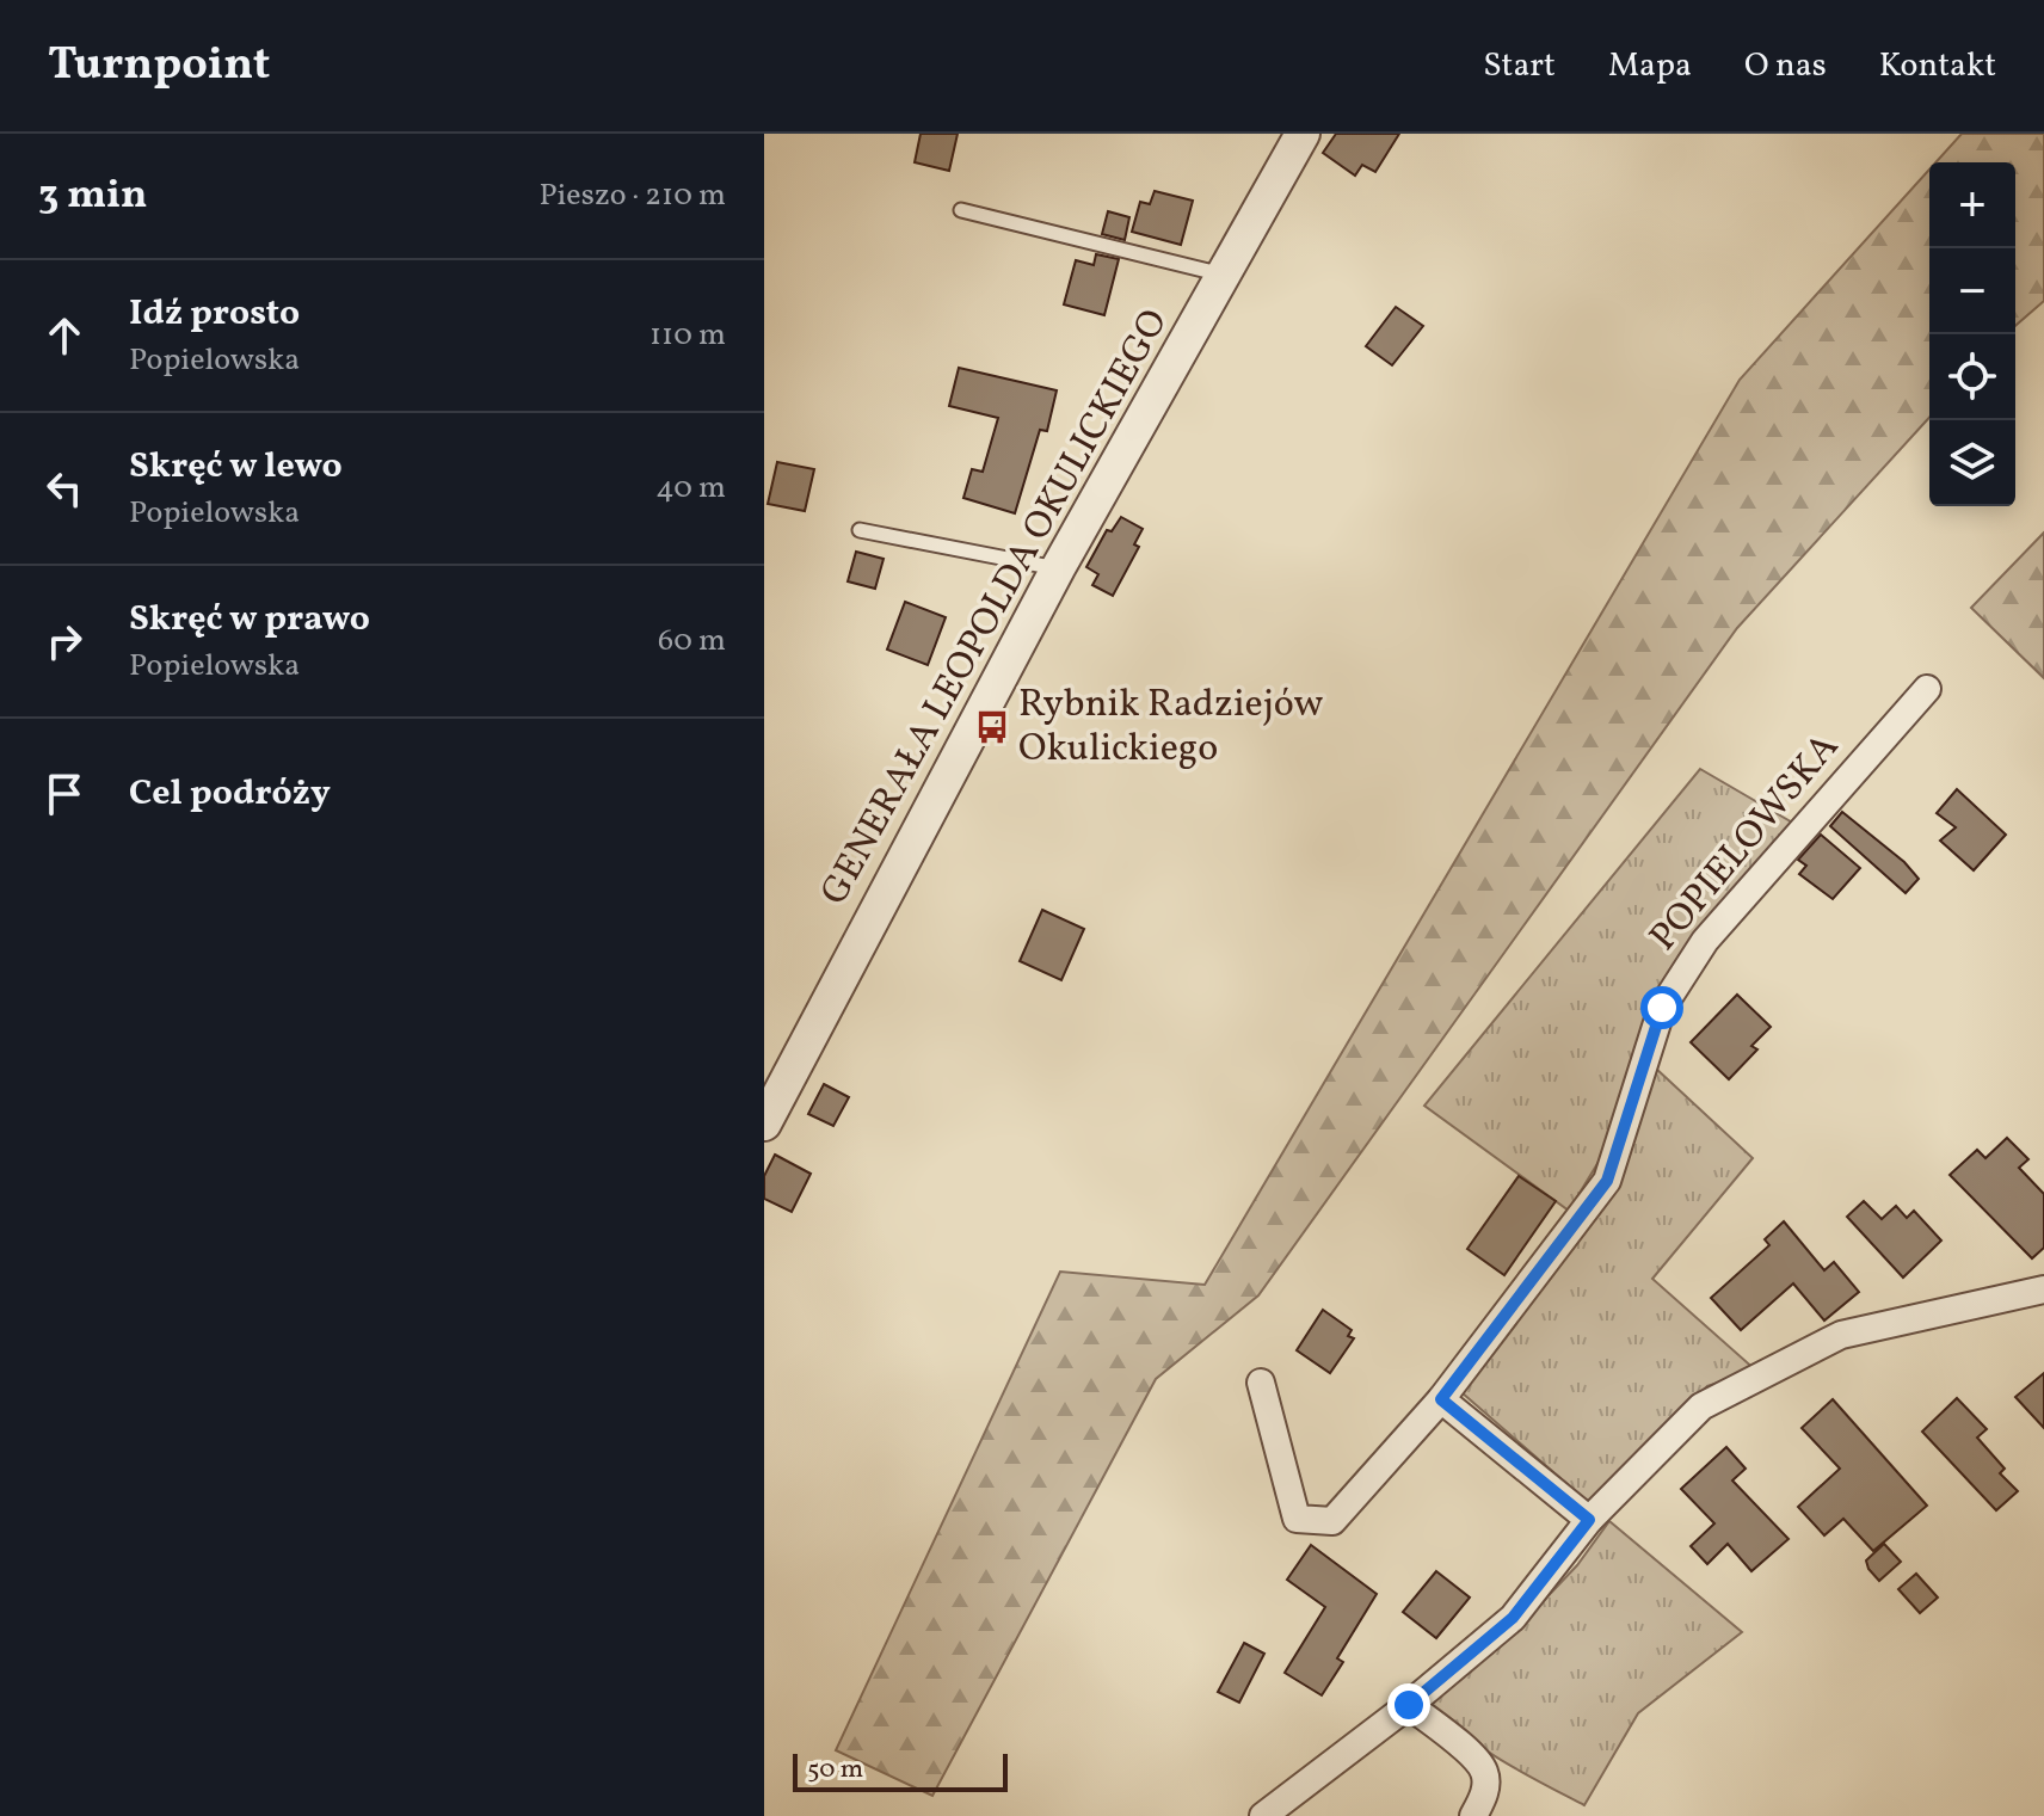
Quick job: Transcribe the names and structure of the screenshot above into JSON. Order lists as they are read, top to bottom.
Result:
{
  "streets": {
    "street": ["GENERAŁA LEOPOLDA OKULICKIEGO", "POPIELOWSKA"]
  },
  "places": {
    "bus stop": ["Rybnik Radziejów Okulickiego"]
  },
  "scale_bar": "50 m",
  "page": {
    "header": "Turnpoint",
    "nav": [
      "Start",
      "Mapa",
      "O nas",
      "Kontakt"
    ],
    "heading": ["3 min", "Pieszo · 210 m"],
    "map_buttons": ["+", "−"],
    "list": [
      ["Idź prosto", "Popielowska", "110 m"],
      ["Skręć w lewo", "Popielowska", "40 m"],
      ["Skręć w prawo", "Popielowska", "60 m"],
      "Cel podróży"
    ],
    "scale": "50 m"
  }
}
